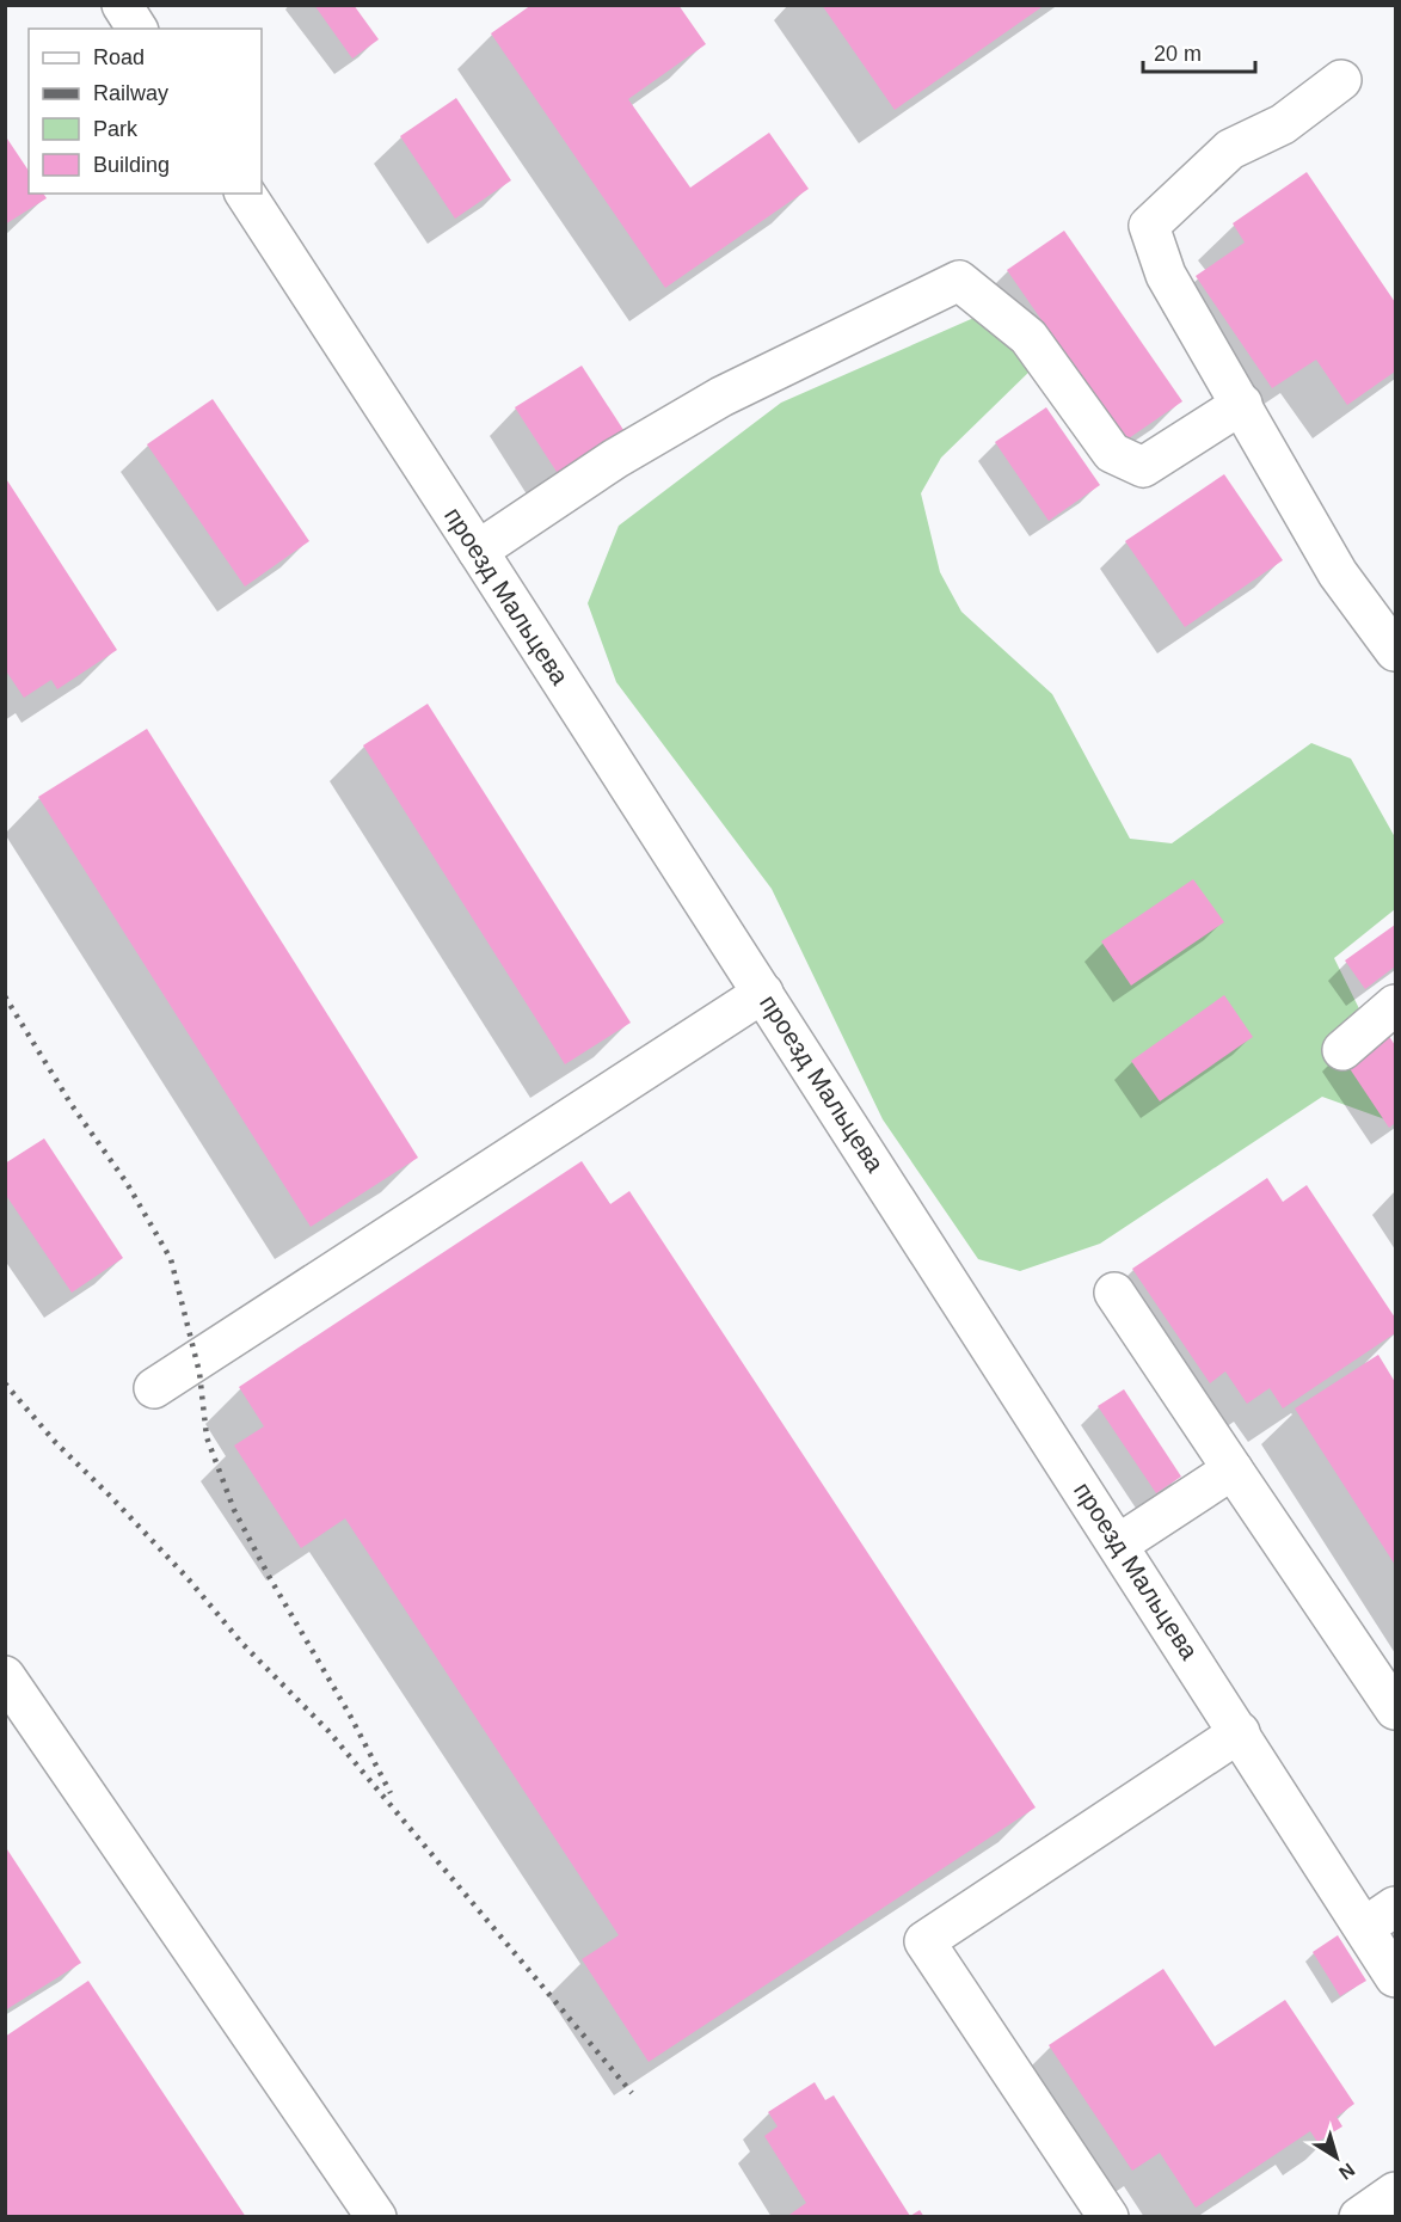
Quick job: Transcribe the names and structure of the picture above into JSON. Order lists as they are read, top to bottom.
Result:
{
  "streets": {
    "street": ["проезд Мальцева"]
  },
  "legend": [
    "Road",
    "Railway",
    "Park",
    "Building"
  ],
  "scale_bar": "20 m",
  "north": "bottom right"
}
